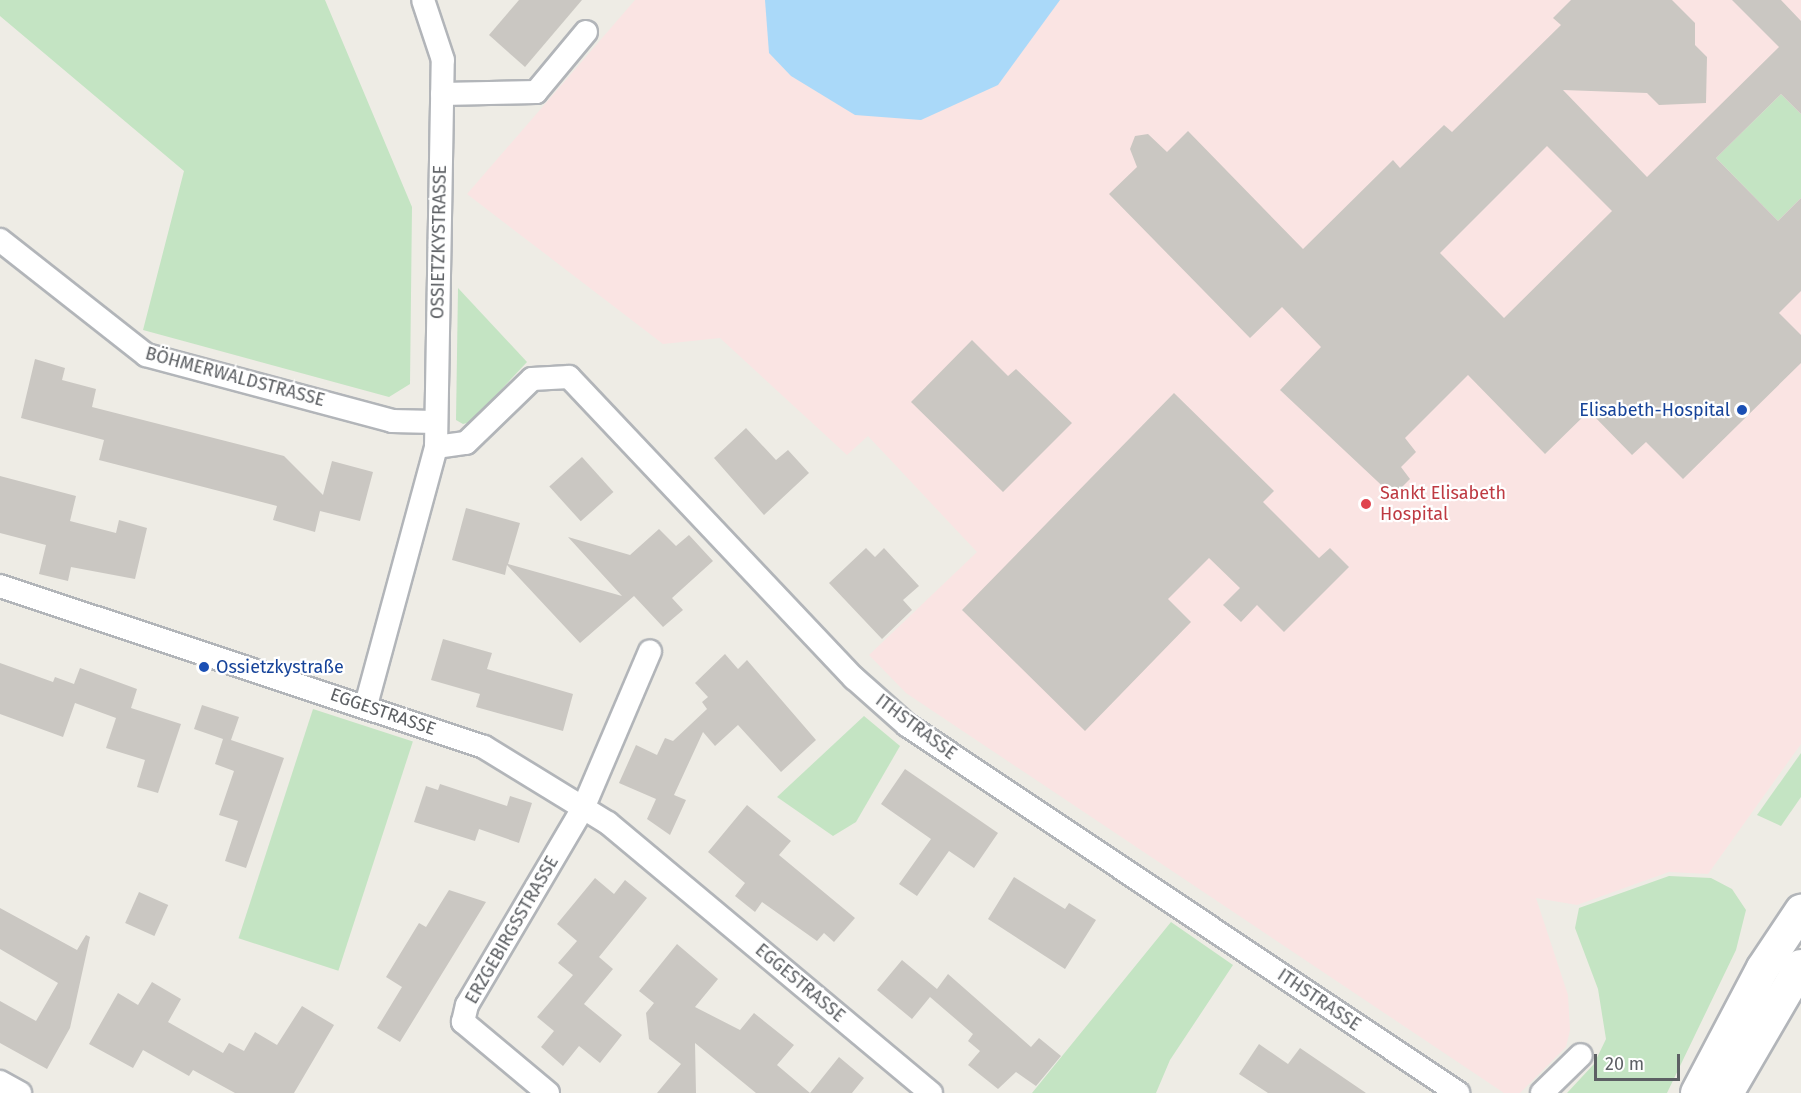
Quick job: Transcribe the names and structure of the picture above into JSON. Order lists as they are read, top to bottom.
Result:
{
  "streets": {
    "street": [
      "OSSIETZKYSTRASSE",
      "BÖHMERWALDSTRASSE",
      "EGGESTRASSE",
      "ITHSTRASSE",
      "ERZGEBIRGSSTRASSE"
    ]
  },
  "crossings": [
    ["OSSIETZKYSTRASSE", "BÖHMERWALDSTRASSE"],
    ["OSSIETZKYSTRASSE", "EGGESTRASSE"],
    ["OSSIETZKYSTRASSE", "ITHSTRASSE"],
    ["EGGESTRASSE", "ERZGEBIRGSSTRASSE"]
  ],
  "places": ["Elisabeth-Hospital", "Sankt Elisabeth Hospital", "Ossietzkystraße"],
  "scale_bar": "20 m"
}
